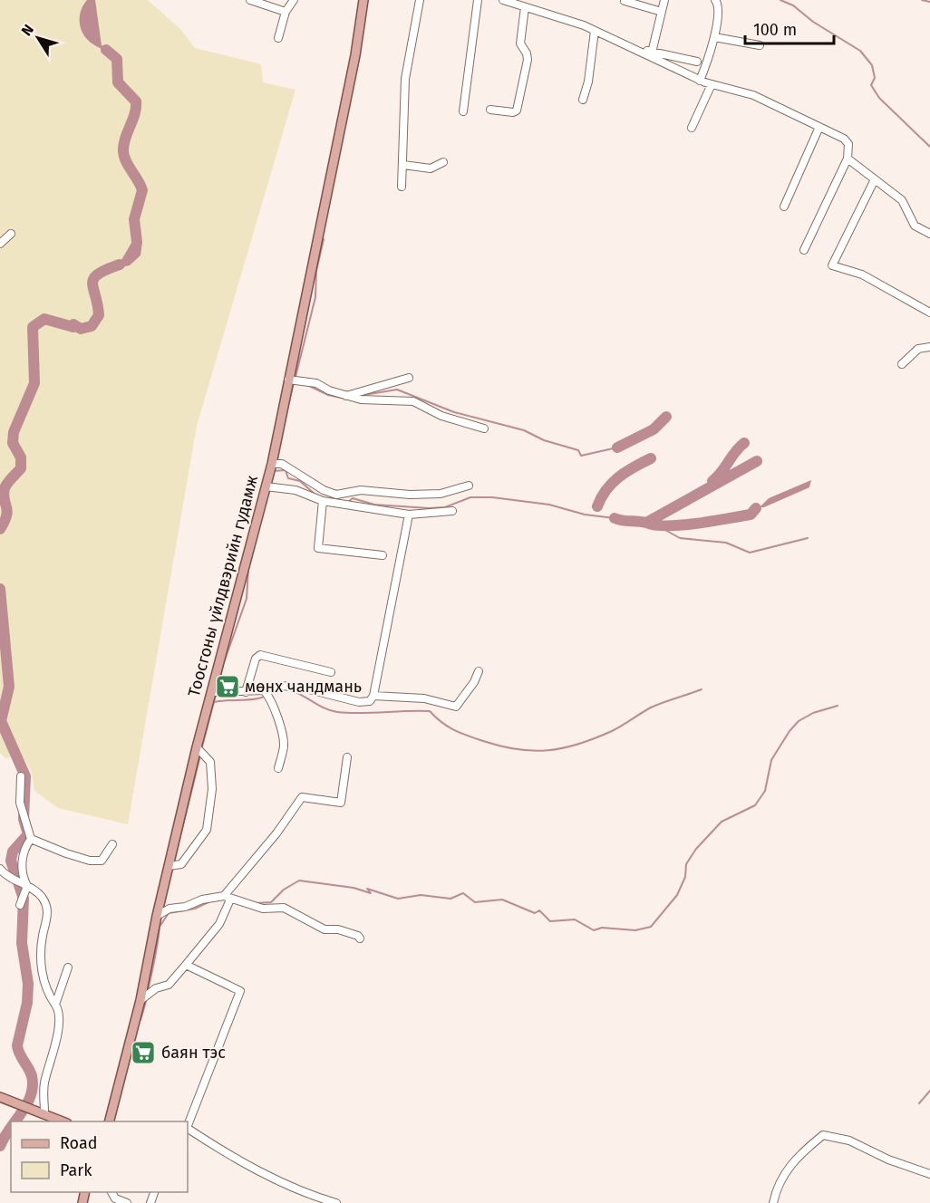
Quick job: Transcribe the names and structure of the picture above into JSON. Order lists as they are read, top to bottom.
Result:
{
  "streets": {
    "main road": ["Тоосгоны үйлдвэрийн гудамж"]
  },
  "places": {
    "supermarket": ["мөнх чандмань", "баян тэс"]
  },
  "legend": ["Road", "Park"],
  "scale_bar": "100 m",
  "north": "top left"
}
